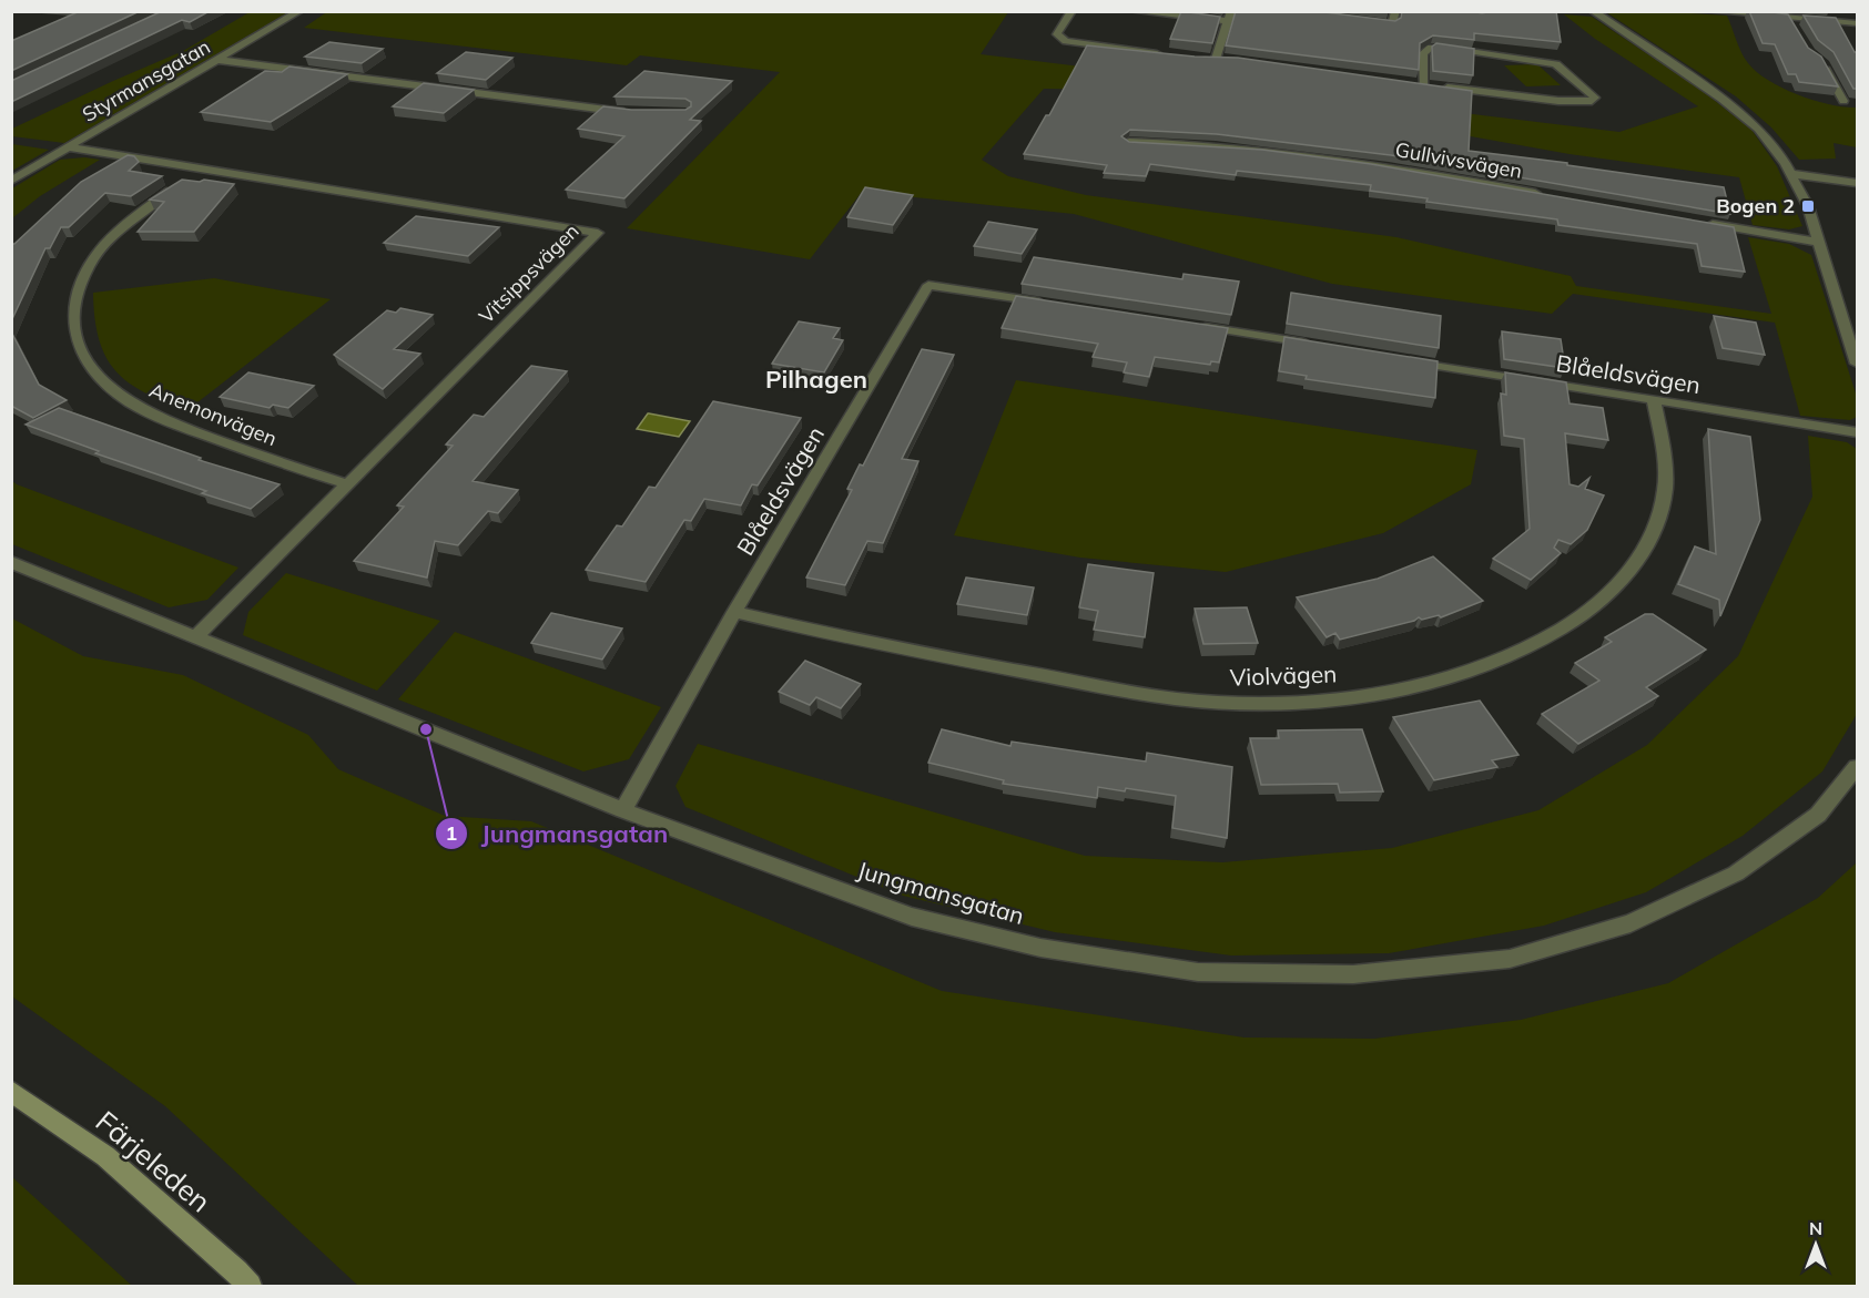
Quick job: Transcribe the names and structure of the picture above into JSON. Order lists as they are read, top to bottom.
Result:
{
  "streets": {
    "main road": ["Färjeleden"],
    "street": [
      "Styrmansgatan",
      "Gullvivsvägen",
      "Vitsippsvägen",
      "Blåeldsvägen",
      "Anemonvägen",
      "Violvägen",
      "Jungmansgatan"
    ]
  },
  "crossings": [
    ["Styrmansgatan", "Vitsippsvägen"],
    ["Vitsippsvägen", "Anemonvägen"],
    ["Vitsippsvägen", "Jungmansgatan"],
    ["Blåeldsvägen", "Violvägen"],
    ["Blåeldsvägen", "Jungmansgatan"]
  ],
  "districts": ["Pilhagen"],
  "places": {
    "transit": ["Bogen 2"],
    "other": ["Jungmansgatan"]
  },
  "north": "top"
}
